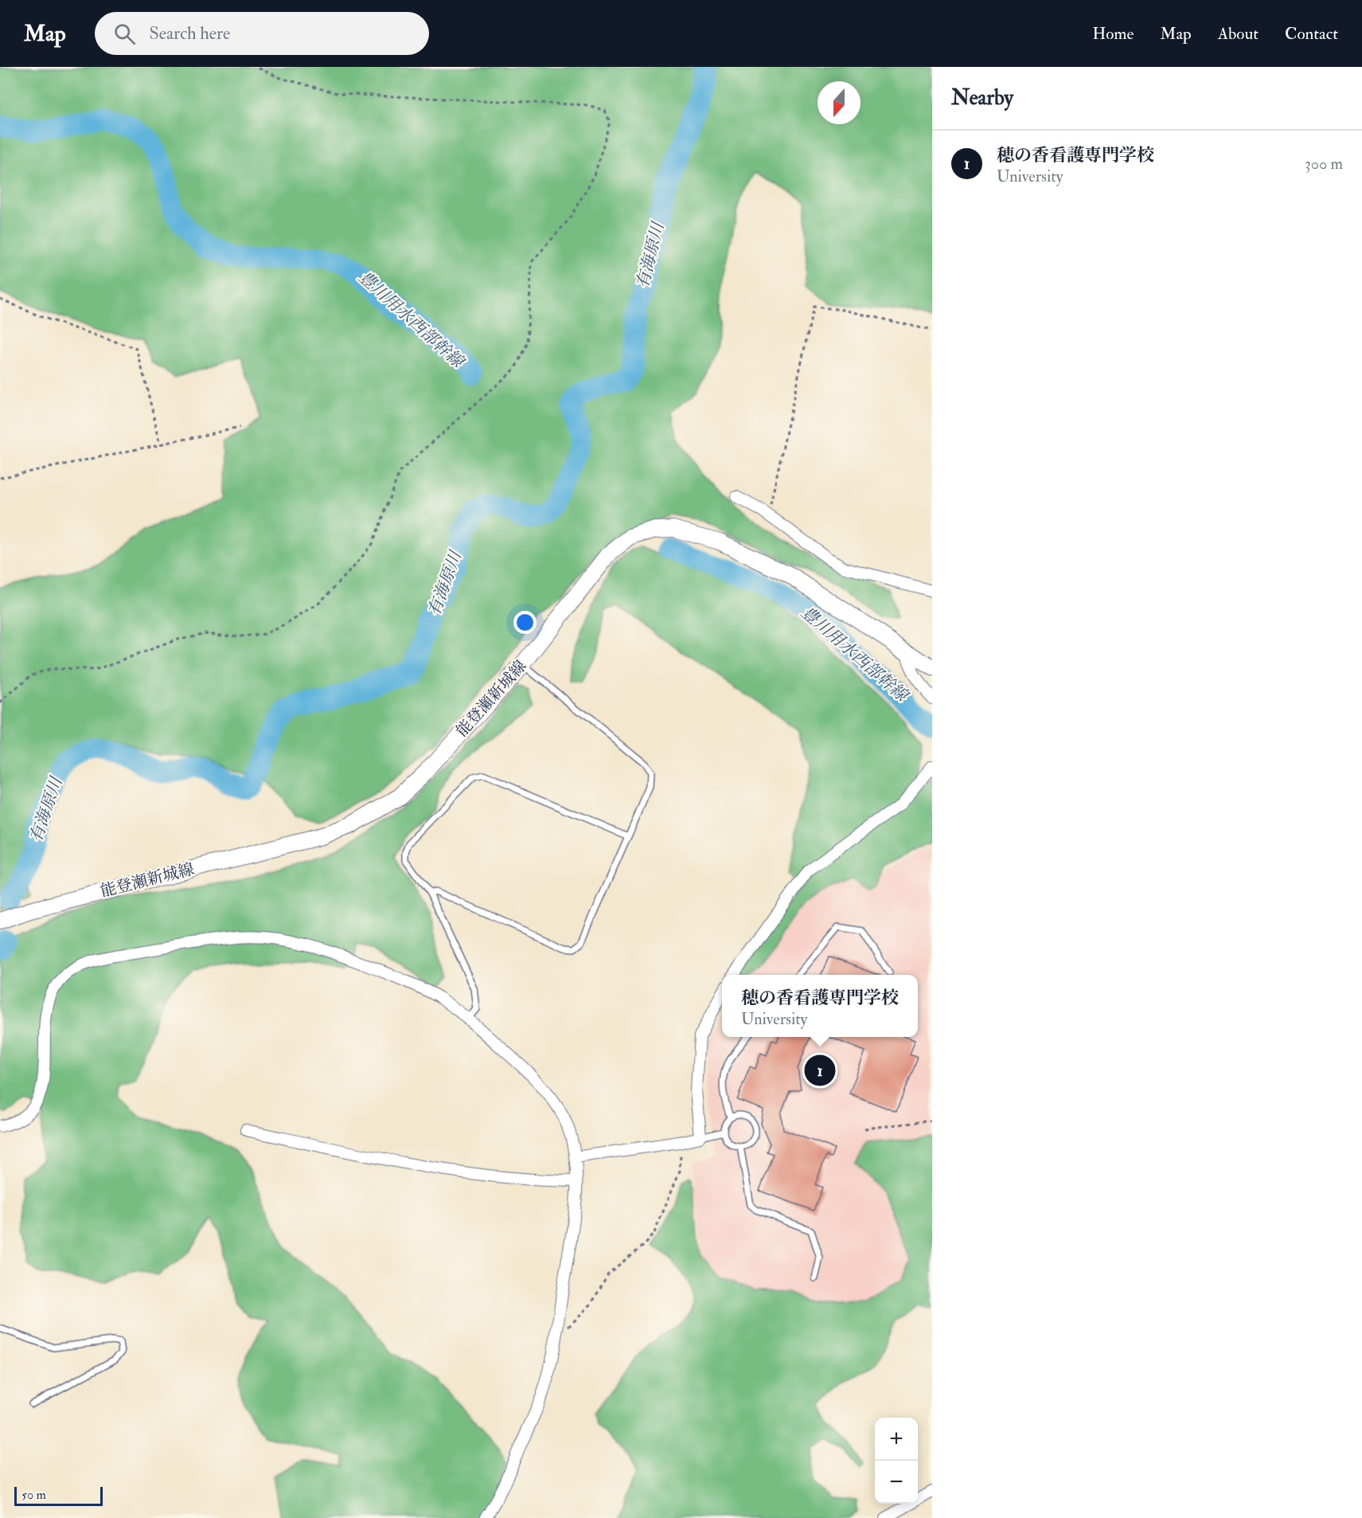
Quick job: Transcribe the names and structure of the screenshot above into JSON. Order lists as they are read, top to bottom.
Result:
{
  "streets": {
    "main road": ["能登瀬新城線"]
  },
  "water": ["有海原川", "豊川用水西部幹線"],
  "scale_bar": "50 m",
  "north": "bottom",
  "page": {
    "header": "Map",
    "search": "Search here",
    "nav": [
      "Home",
      "Map",
      "About",
      "Contact"
    ],
    "heading": "Nearby",
    "list": [
      {
        "mark": "1",
        "name": "穂の香看護専門学校",
        "note": "University",
        "value": "300 m"
      }
    ],
    "popup": ["穂の香看護専門学校", "University"],
    "pins": "1",
    "map_buttons": ["+", "−"],
    "scale": "50 m"
  }
}
